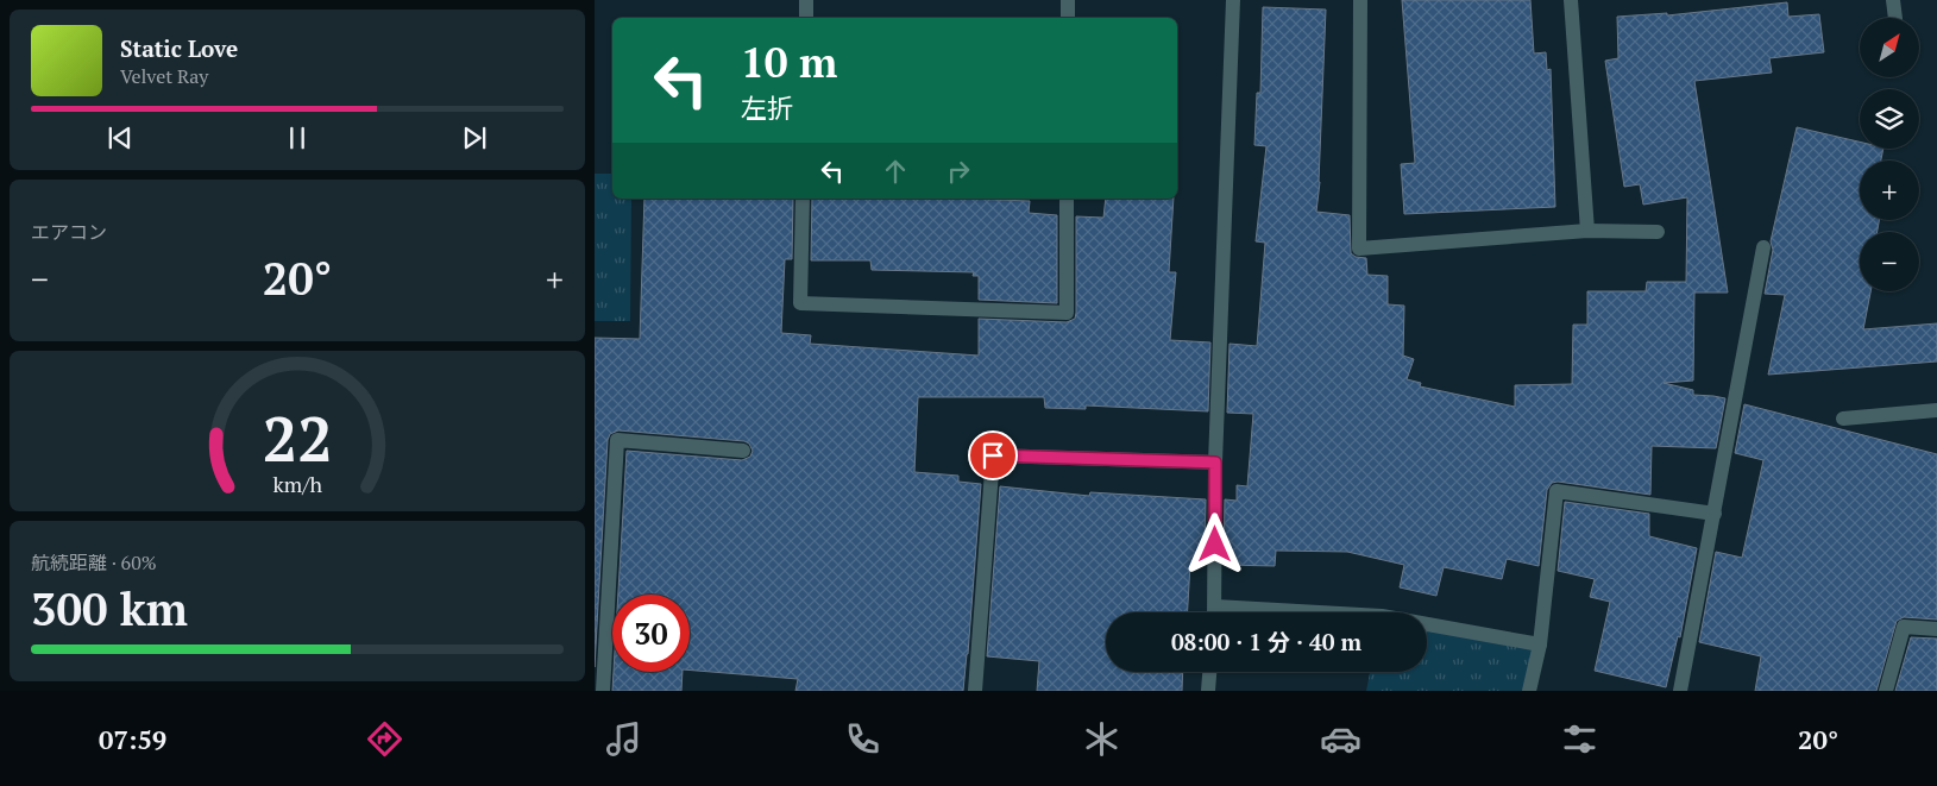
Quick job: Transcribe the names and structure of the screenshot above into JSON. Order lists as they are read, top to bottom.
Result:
{
  "north": "top right",
  "page": {
    "map_buttons": ["+", "−"],
    "turn": ["10 m", "左折"],
    "song": ["Static Love", "Velvet Ray"],
    "tile": [
      "エアコン",
      ["航続距離 · 60%", "300 km"]
    ],
    "heat": ["−", "20°", "+"],
    "limit": "30",
    "trip": "08:00 · 1 分 · 40 m",
    "tabs": ["07:59", "20°"],
    "gauge": ["22", "km/h"]
  }
}
